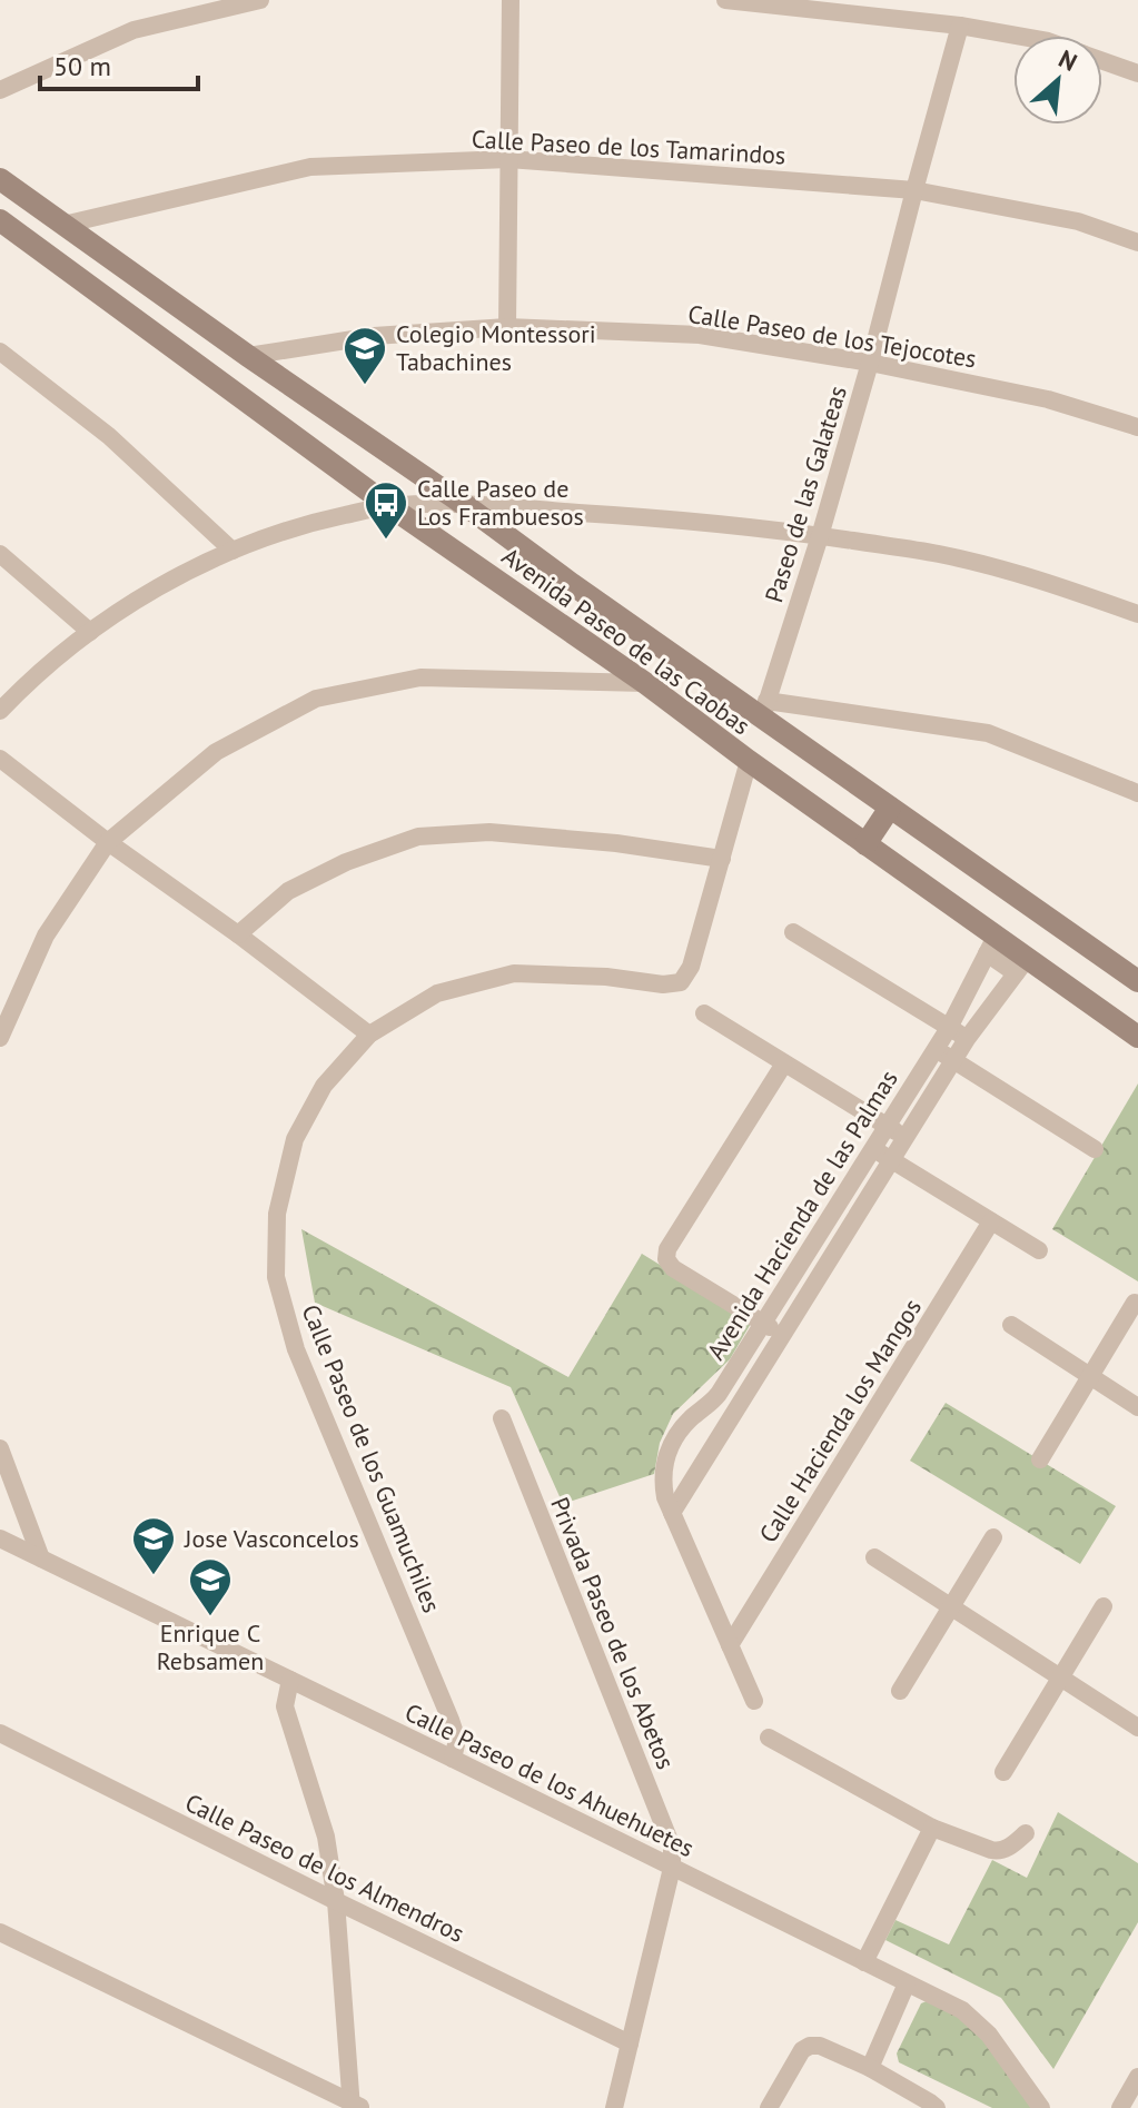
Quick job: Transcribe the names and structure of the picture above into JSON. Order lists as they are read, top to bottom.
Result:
{
  "streets": {
    "main road": ["Avenida Paseo de las Caobas"],
    "street": [
      "Calle Paseo de los Tamarindos",
      "Calle Paseo de los Tejocotes",
      "Paseo de las Galateas",
      "Avenida Hacienda de las Palmas",
      "Calle Hacienda los Mangos",
      "Calle Paseo de los Guamuchiles",
      "Privada Paseo de los Abetos",
      "Calle Paseo de los Ahuehuetes",
      "Calle Paseo de los Almendros"
    ]
  },
  "crossings": [
    ["Calle Paseo de los Tamarindos", "Paseo de las Galateas"],
    ["Calle Paseo de los Tamarindos", "Avenida Paseo de las Caobas"],
    ["Calle Paseo de los Tejocotes", "Paseo de las Galateas"],
    ["Calle Paseo de los Tejocotes", "Avenida Paseo de las Caobas"],
    ["Paseo de las Galateas", "Avenida Paseo de las Caobas"],
    ["Avenida Paseo de las Caobas", "Avenida Hacienda de las Palmas"],
    ["Avenida Hacienda de las Palmas", "Calle Hacienda los Mangos"],
    ["Calle Paseo de los Guamuchiles", "Calle Paseo de los Ahuehuetes"],
    ["Privada Paseo de los Abetos", "Calle Paseo de los Ahuehuetes"]
  ],
  "places": {
    "school or university": ["Colegio Montessori Tabachines", "Jose Vasconcelos", "Enrique C Rebsamen"],
    "bus stop": ["Calle Paseo de Los Frambuesos"]
  },
  "scale_bar": "50 m",
  "north": "top right"
}
